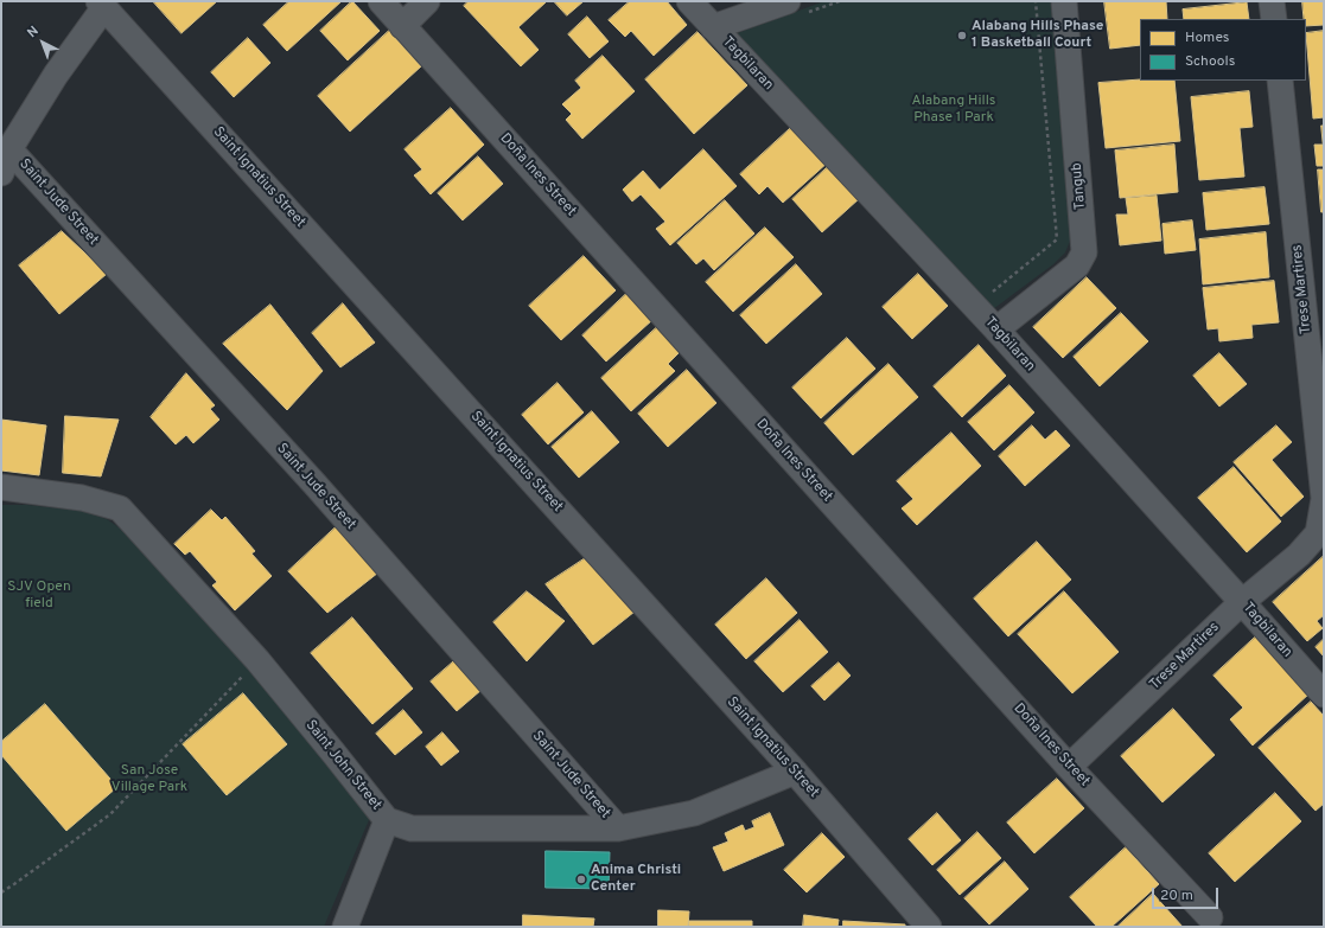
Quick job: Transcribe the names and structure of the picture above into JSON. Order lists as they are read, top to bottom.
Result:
{
  "streets": {
    "street": [
      "Tagbilaran",
      "Doña Ines Street",
      "Saint Ignatius Street",
      "Tangub",
      "Saint Jude Street",
      "Trese Martires",
      "Saint John Street"
    ]
  },
  "crossings": [
    ["Tagbilaran", "Tangub"],
    ["Tagbilaran", "Trese Martires"],
    ["Doña Ines Street", "Trese Martires"],
    ["Saint Ignatius Street", "Saint John Street"],
    ["Saint Jude Street", "Saint John Street"]
  ],
  "parks": ["Alabang Hills Phase 1 Park", "SJV Open field", "San Jose Village Park"],
  "places": ["Alabang Hills Phase 1 Basketball Court", "Anima Christi Center"],
  "legend": ["Homes", "Schools"],
  "scale_bar": "20 m",
  "north": "top left"
}
